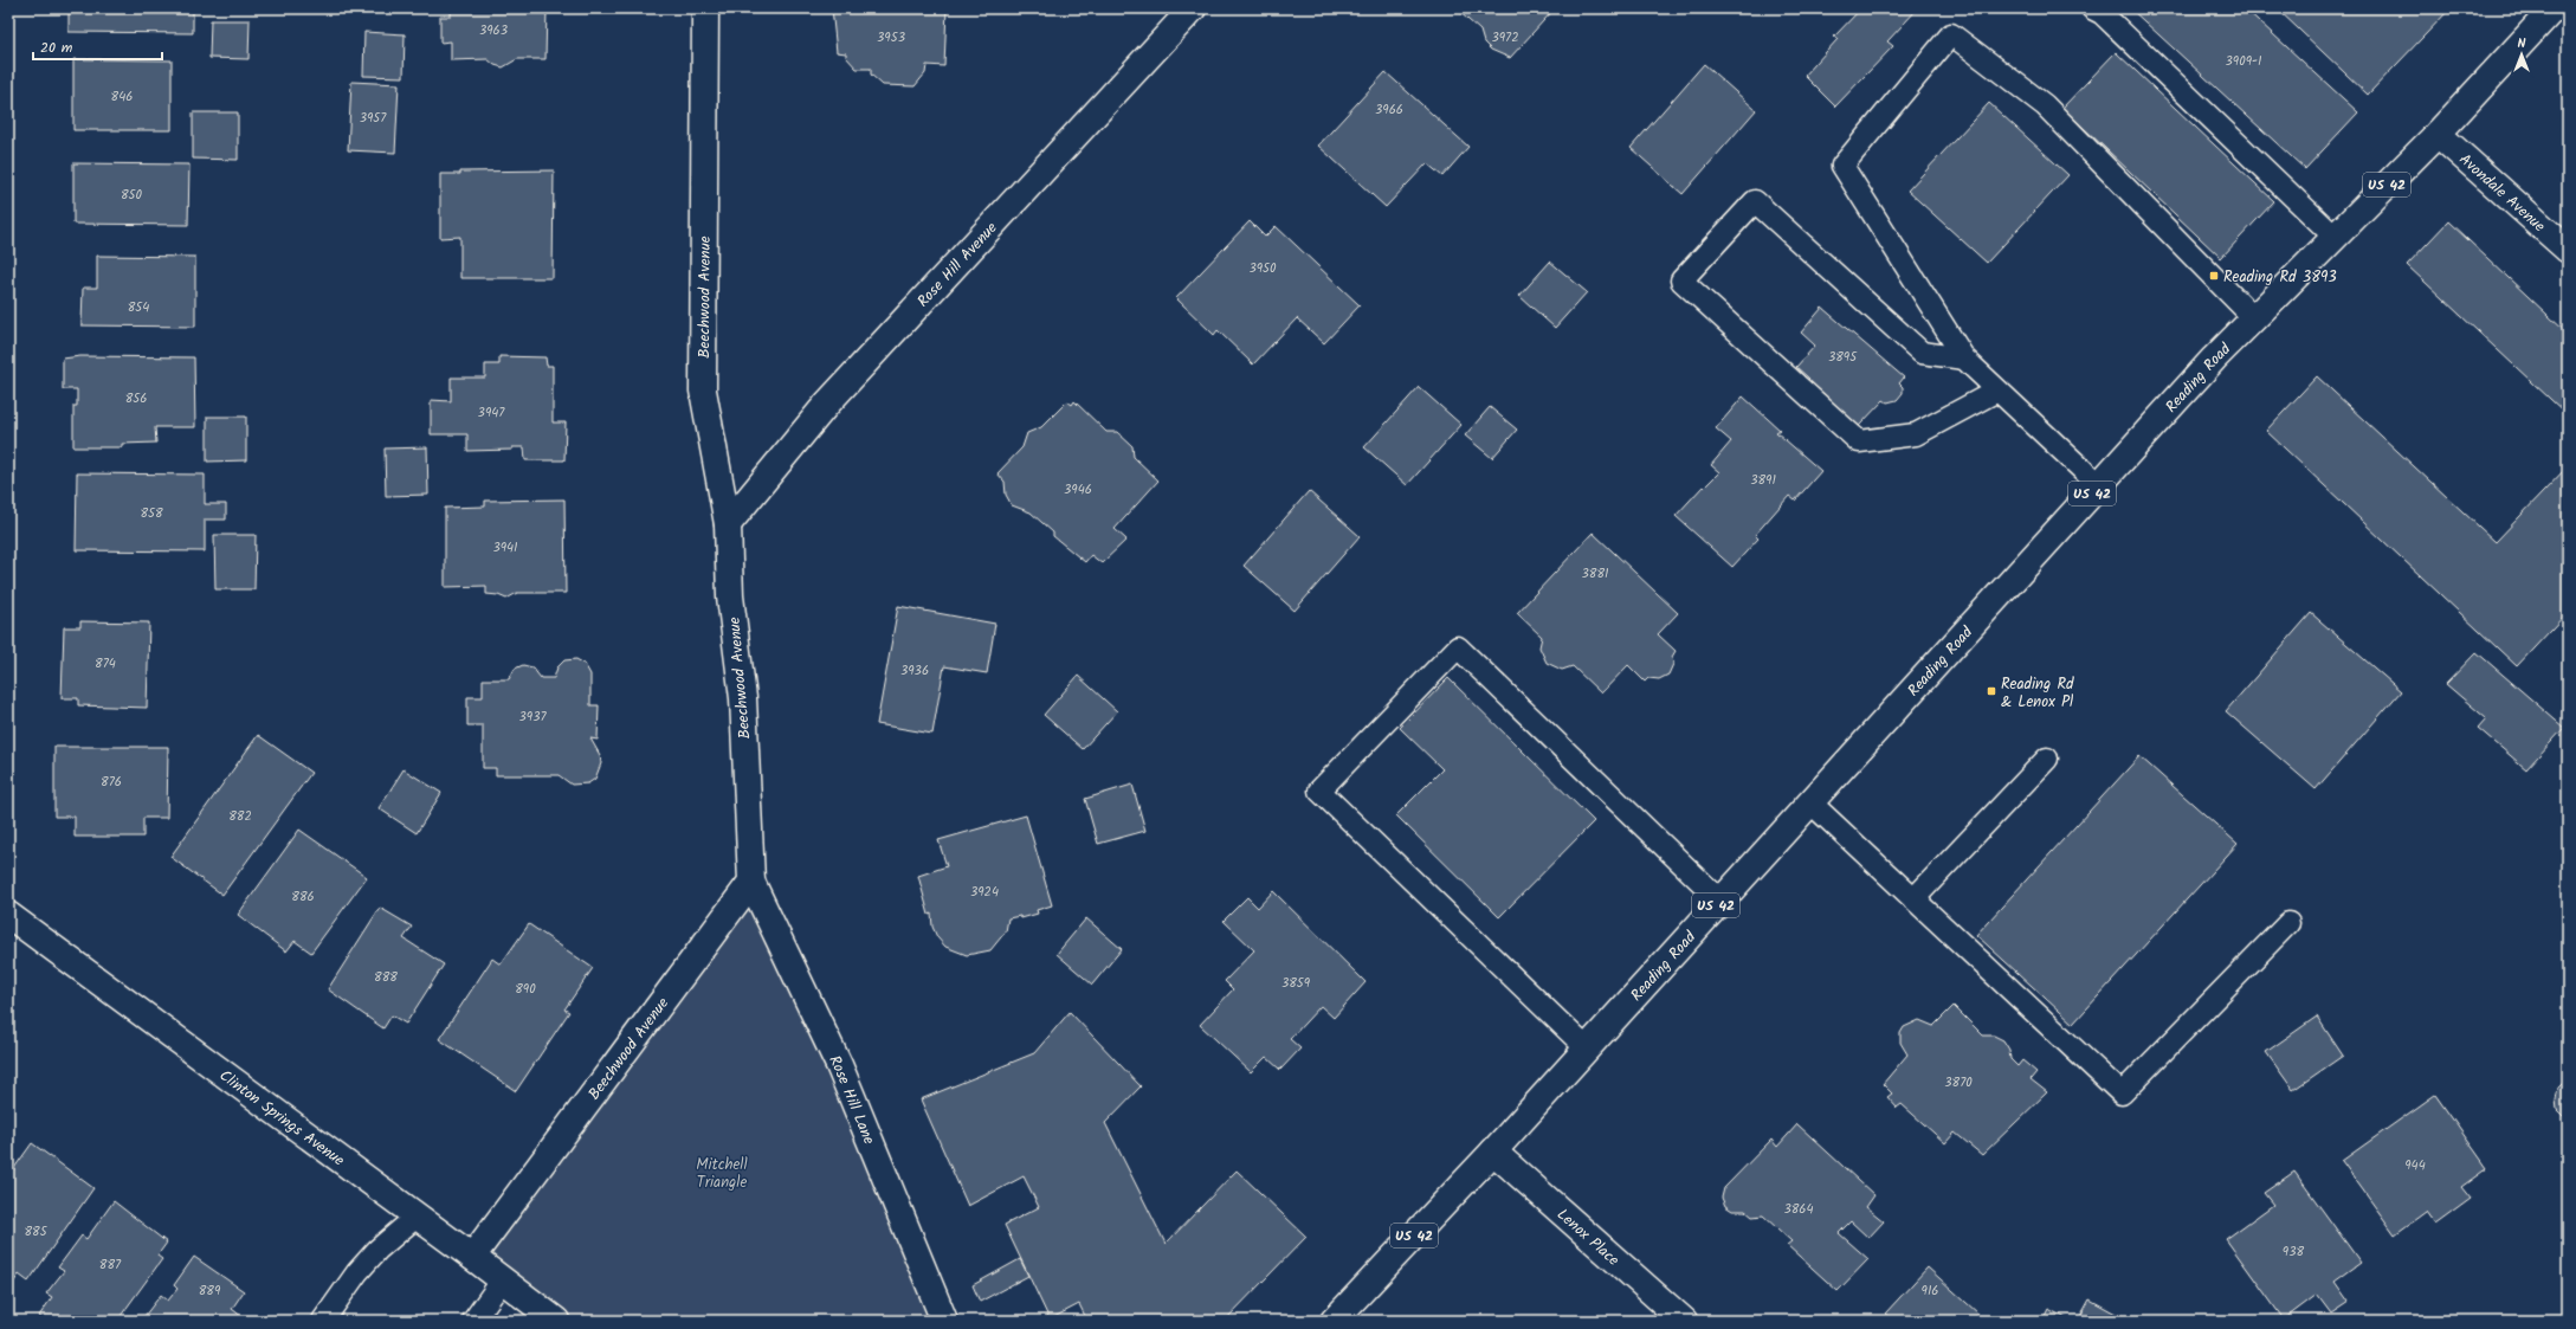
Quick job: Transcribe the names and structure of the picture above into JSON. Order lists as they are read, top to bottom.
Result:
{
  "streets": {
    "street": [
      "US 42",
      "Avondale Avenue",
      "Rose Hill Avenue",
      "Beechwood Avenue",
      "Reading Road",
      "Rose Hill Lane",
      "Clinton Springs Avenue",
      "Lenox Place"
    ]
  },
  "crossings": [
    ["Avondale Avenue", "Reading Road"],
    ["Rose Hill Avenue", "Beechwood Avenue"],
    ["Beechwood Avenue", "Rose Hill Lane"],
    ["Beechwood Avenue", "Clinton Springs Avenue"],
    ["Reading Road", "Lenox Place"]
  ],
  "parks": ["Mitchell Triangle"],
  "places": {
    "transit": ["Reading Rd 3893", "Reading Rd & Lenox Pl"]
  },
  "house_numbers": [
    "3963",
    "3953",
    "3972",
    "3909-1",
    "846",
    "3966",
    "3957",
    "850",
    "3950",
    "854",
    "3895",
    "856",
    "3947",
    "3891",
    "3946",
    "858",
    "3941",
    "3881",
    "874",
    "3936",
    "3937",
    "876",
    "882",
    "3924",
    "886",
    "888",
    "3859",
    "890",
    "3870",
    "944",
    "3864",
    "885",
    "938",
    "887",
    "889",
    "916"
  ],
  "scale_bar": "20 m",
  "north": "top"
}
